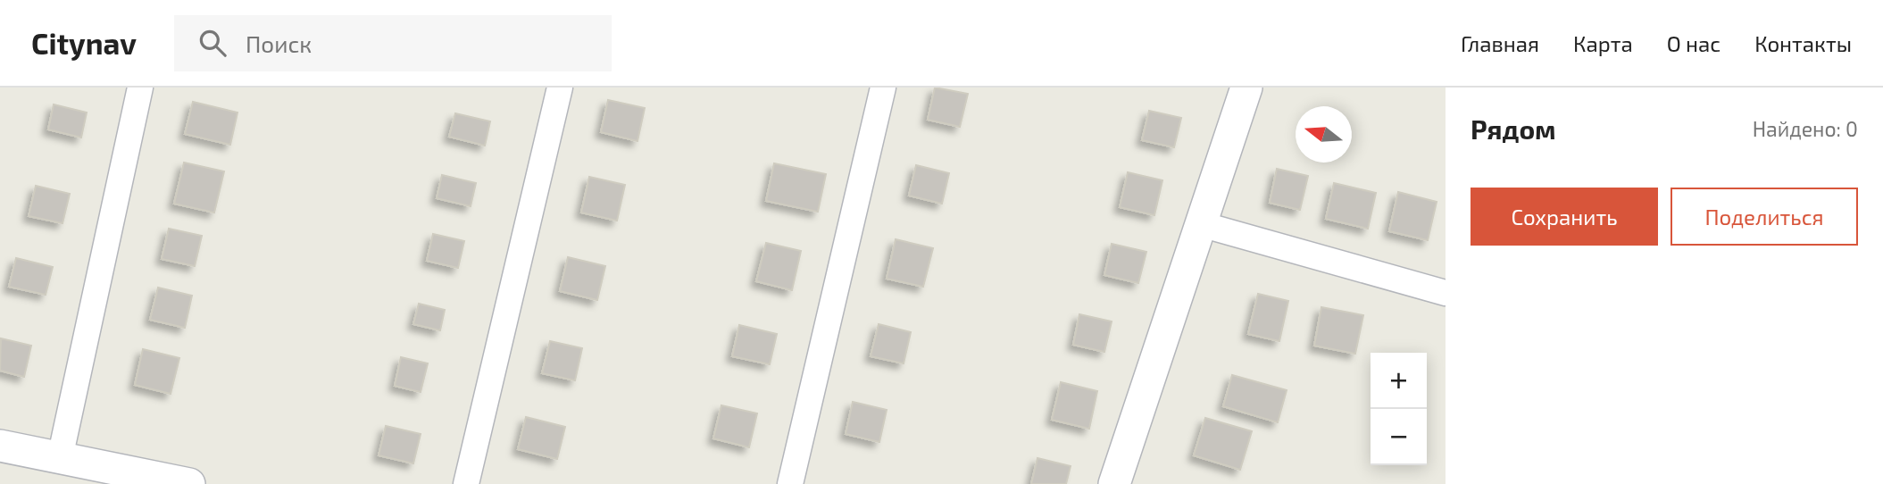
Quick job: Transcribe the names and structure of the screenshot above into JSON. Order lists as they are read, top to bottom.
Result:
{
  "north": "left",
  "page": {
    "header": "Citynav",
    "search": "Поиск",
    "nav": [
      "Главная",
      "Карта",
      "О нас",
      "Контакты"
    ],
    "heading": ["Рядом", "Найдено: 0"],
    "buttons": ["Сохранить", "Поделиться"],
    "map_buttons": ["+", "−"]
  }
}
